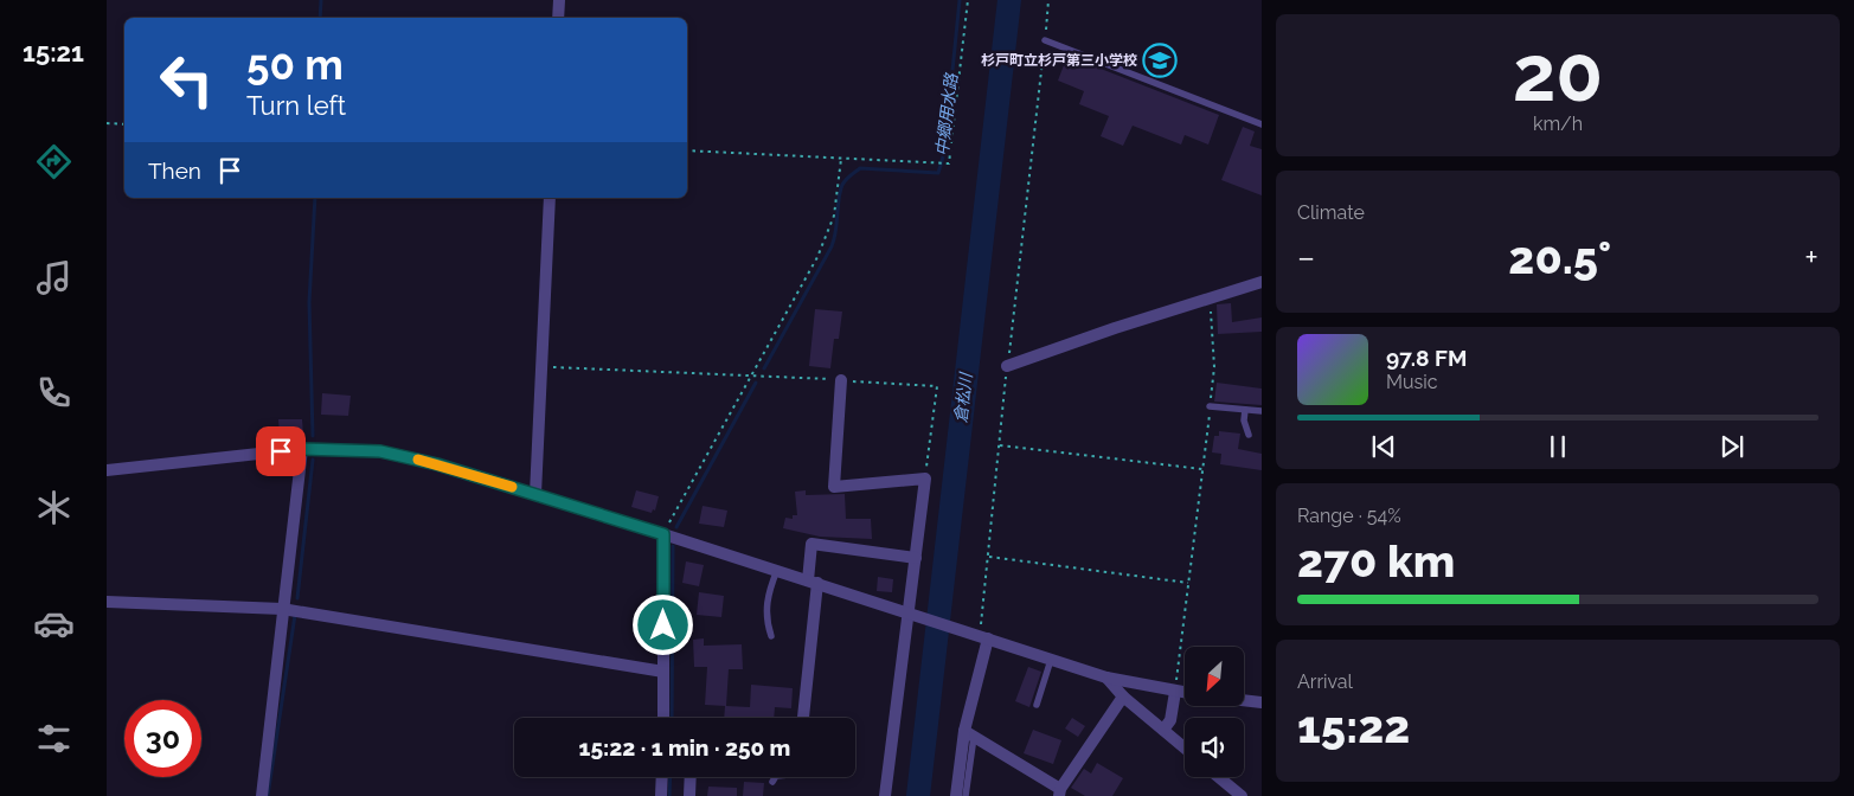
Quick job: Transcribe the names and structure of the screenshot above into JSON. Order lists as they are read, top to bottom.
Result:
{
  "water": ["中郷用水路", "倉松川"],
  "places": {
    "school or university": ["杉戸町立杉戸第三小学校"]
  },
  "north": "bottom left",
  "page": {
    "tabs": "15:21",
    "tile": [
      ["20", "km/h"],
      "Climate",
      ["Range · 54%", "270 km"],
      ["Arrival", "15:22"]
    ],
    "turn": ["50 m", "Turn left"],
    "then": "Then",
    "heat": ["−", "20.5°", "+"],
    "song": ["97.8 FM", "Music"],
    "limit": "30",
    "trip": "15:22 · 1 min · 250 m"
  }
}
